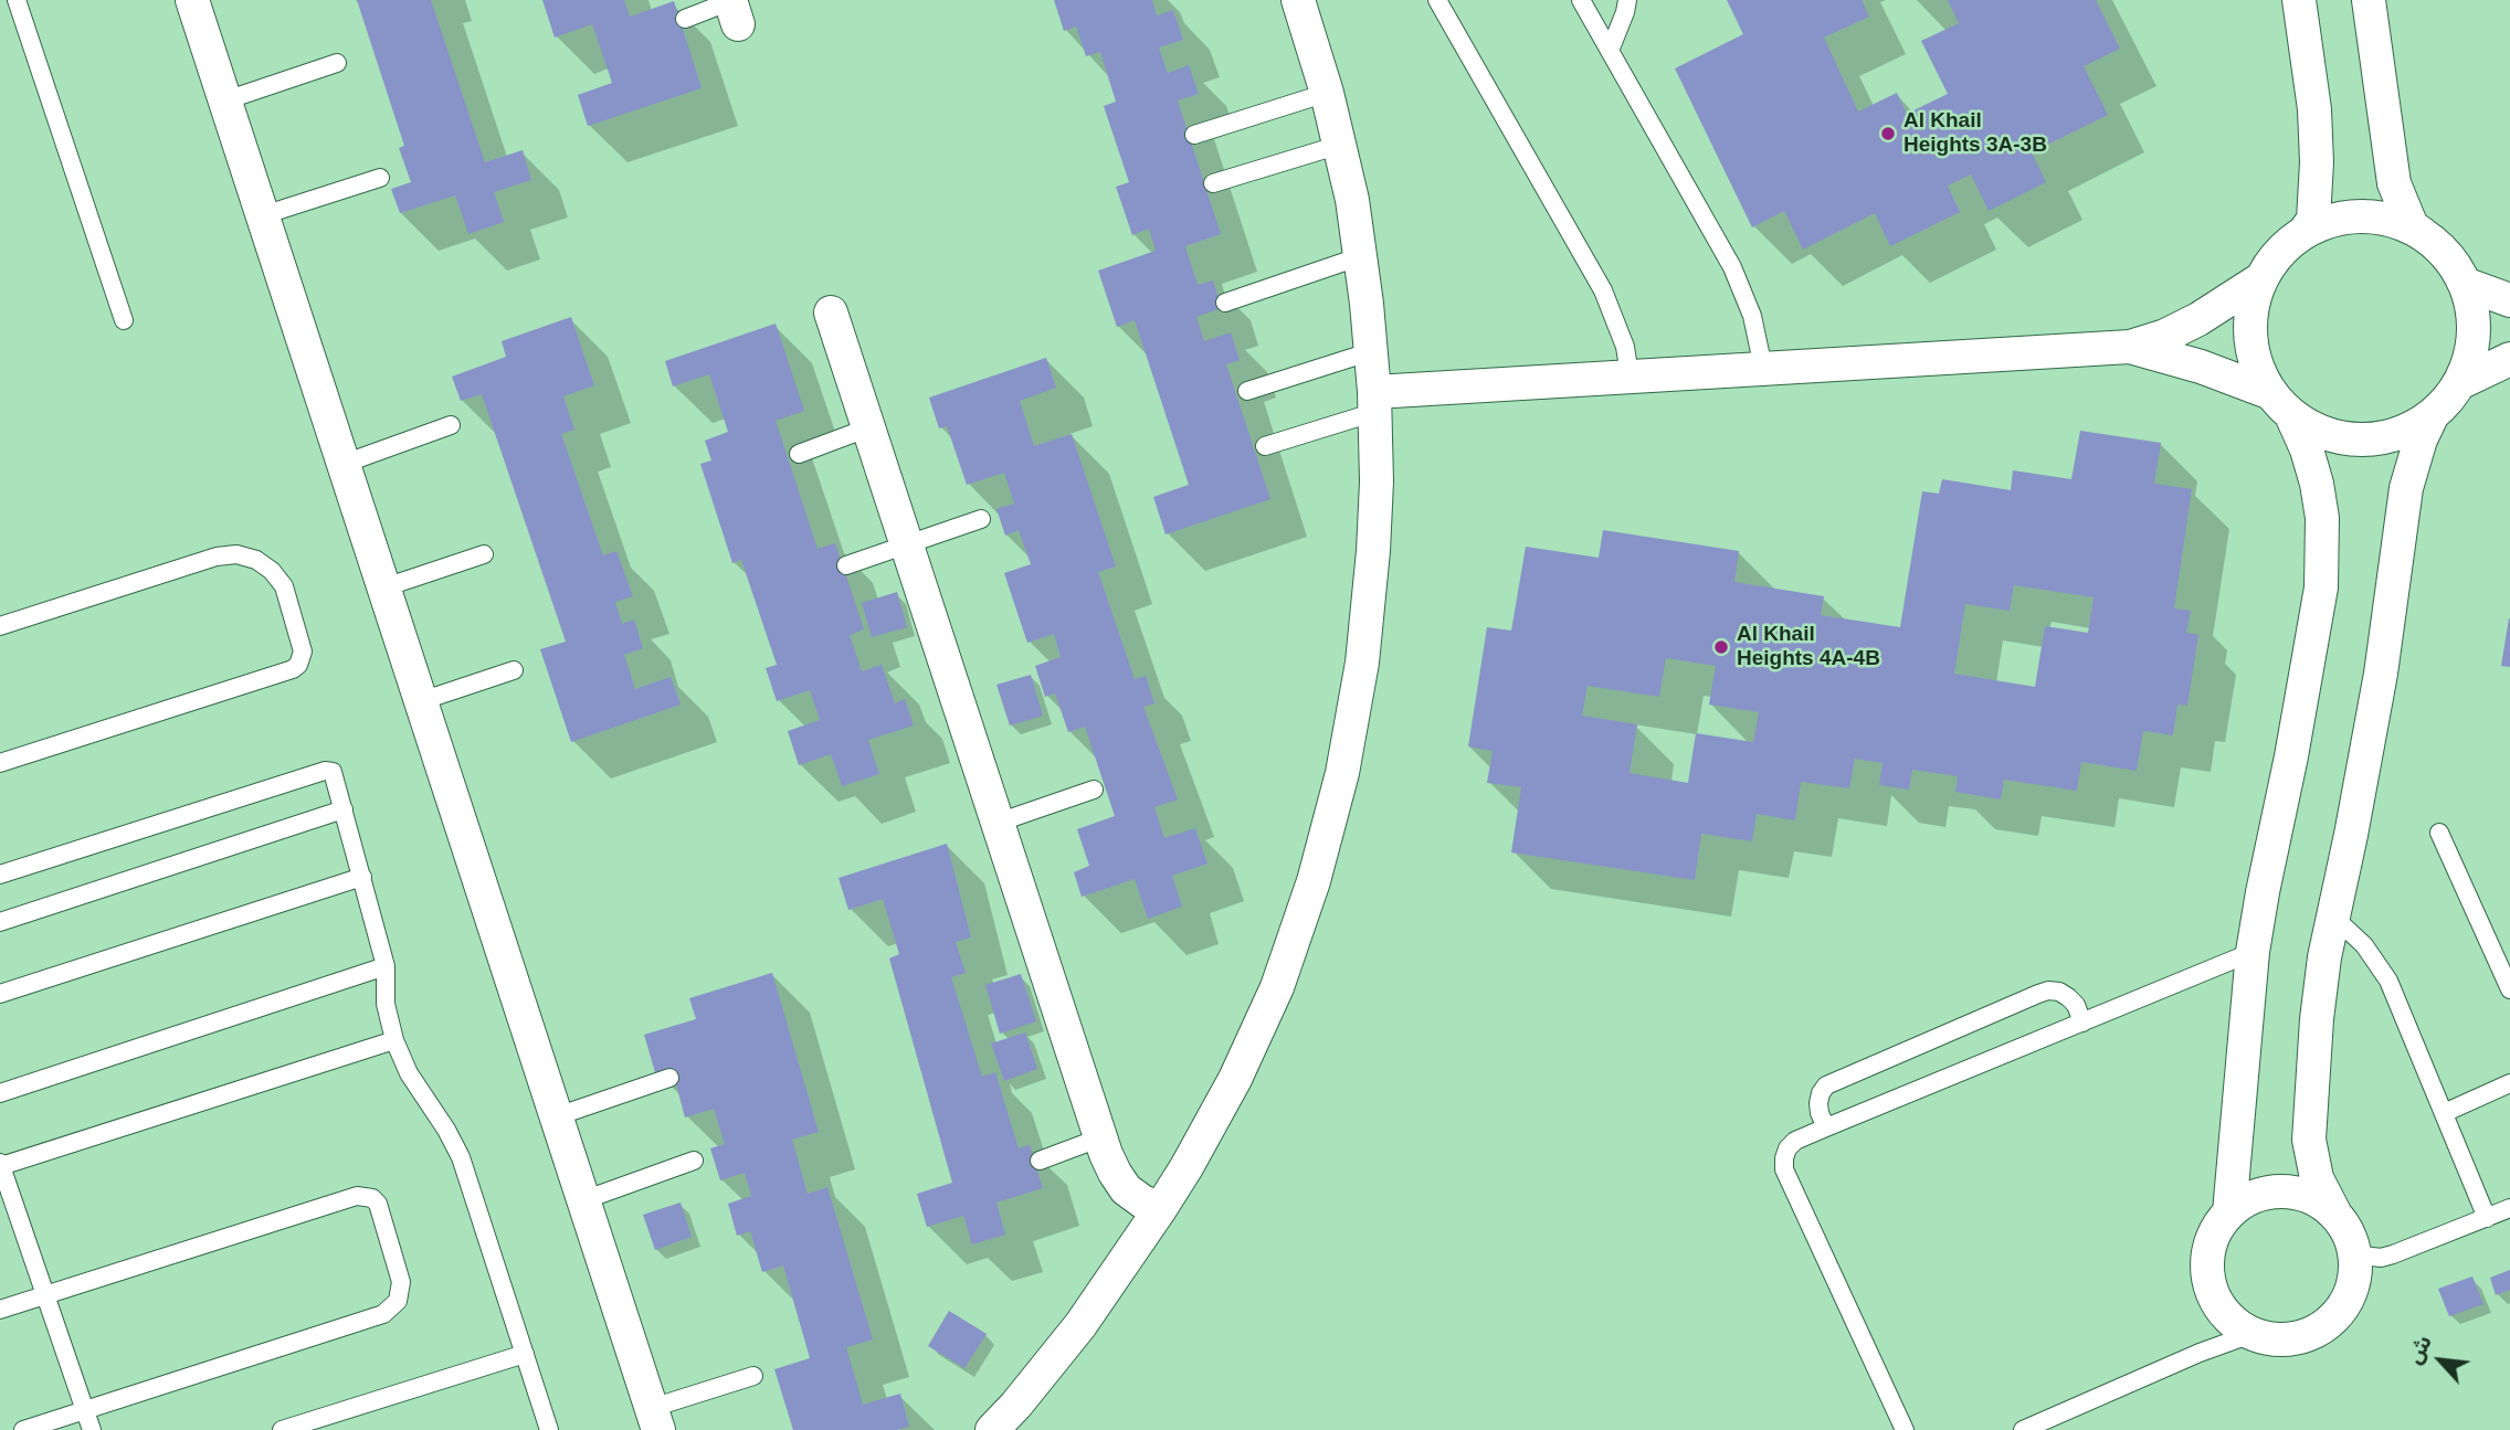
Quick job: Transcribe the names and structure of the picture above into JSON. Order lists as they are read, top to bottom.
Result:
{
  "places": ["Al Khail Heights 3A-3B", "Al Khail Heights 4A-4B"],
  "north": "top left"
}
